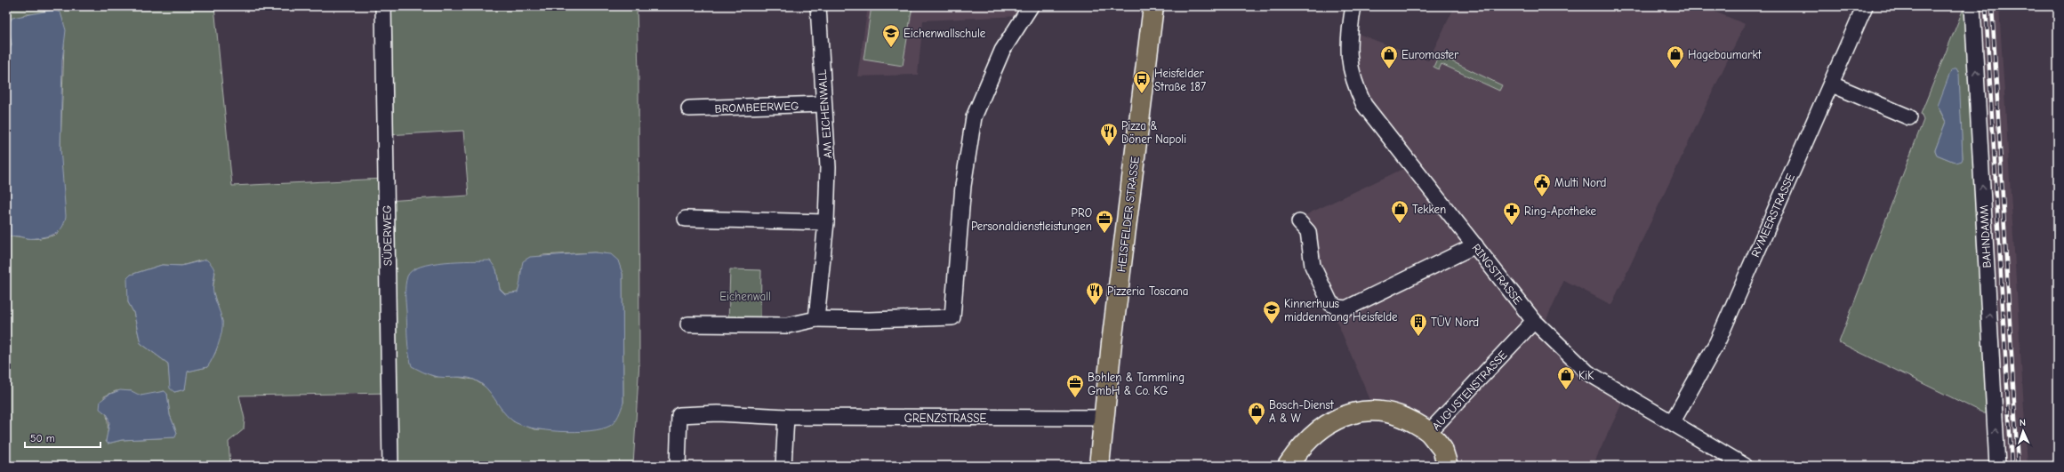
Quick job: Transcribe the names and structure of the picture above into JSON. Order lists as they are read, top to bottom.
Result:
{
  "streets": {
    "main road": ["HEISFELDER STRASSE", "AUGUSTENSTRASSE"],
    "street": [
      "BROMBEERWEG",
      "AM EICHENWALL",
      "RYMEERSTRASSE",
      "SÜDERWEG",
      "BAHNDAMM",
      "RINGSTRASSE",
      "GRENZSTRASSE"
    ]
  },
  "crossings": [
    ["BROMBEERWEG", "AM EICHENWALL"],
    ["HEISFELDER STRASSE", "GRENZSTRASSE"],
    ["RYMEERSTRASSE", "RINGSTRASSE"],
    ["RINGSTRASSE", "AUGUSTENSTRASSE"]
  ],
  "one_way": ["BAHNDAMM"],
  "parks": ["Eichenwall"],
  "places": {
    "school or university": ["Eichenwallschule", "Kinnerhuus middenmang Heisfelde"],
    "shop": [
      "Euromaster",
      "Hagebaumarkt",
      "Tekken",
      "KiK",
      "Bosch-Dienst A & W"
    ],
    "bus stop": ["Heisfelder Straße 187"],
    "restaurant": ["Pizza & Döner Napoli", "Pizzeria Toscana"],
    "public building": ["Multi Nord"],
    "pharmacy": ["Ring-Apotheke"],
    "office": ["PRO Personaldienstleistungen", "Bohlen & Tammling GmbH & Co. KG"],
    "building": ["TÜV Nord"]
  },
  "scale_bar": "50 m",
  "north": "top"
}
